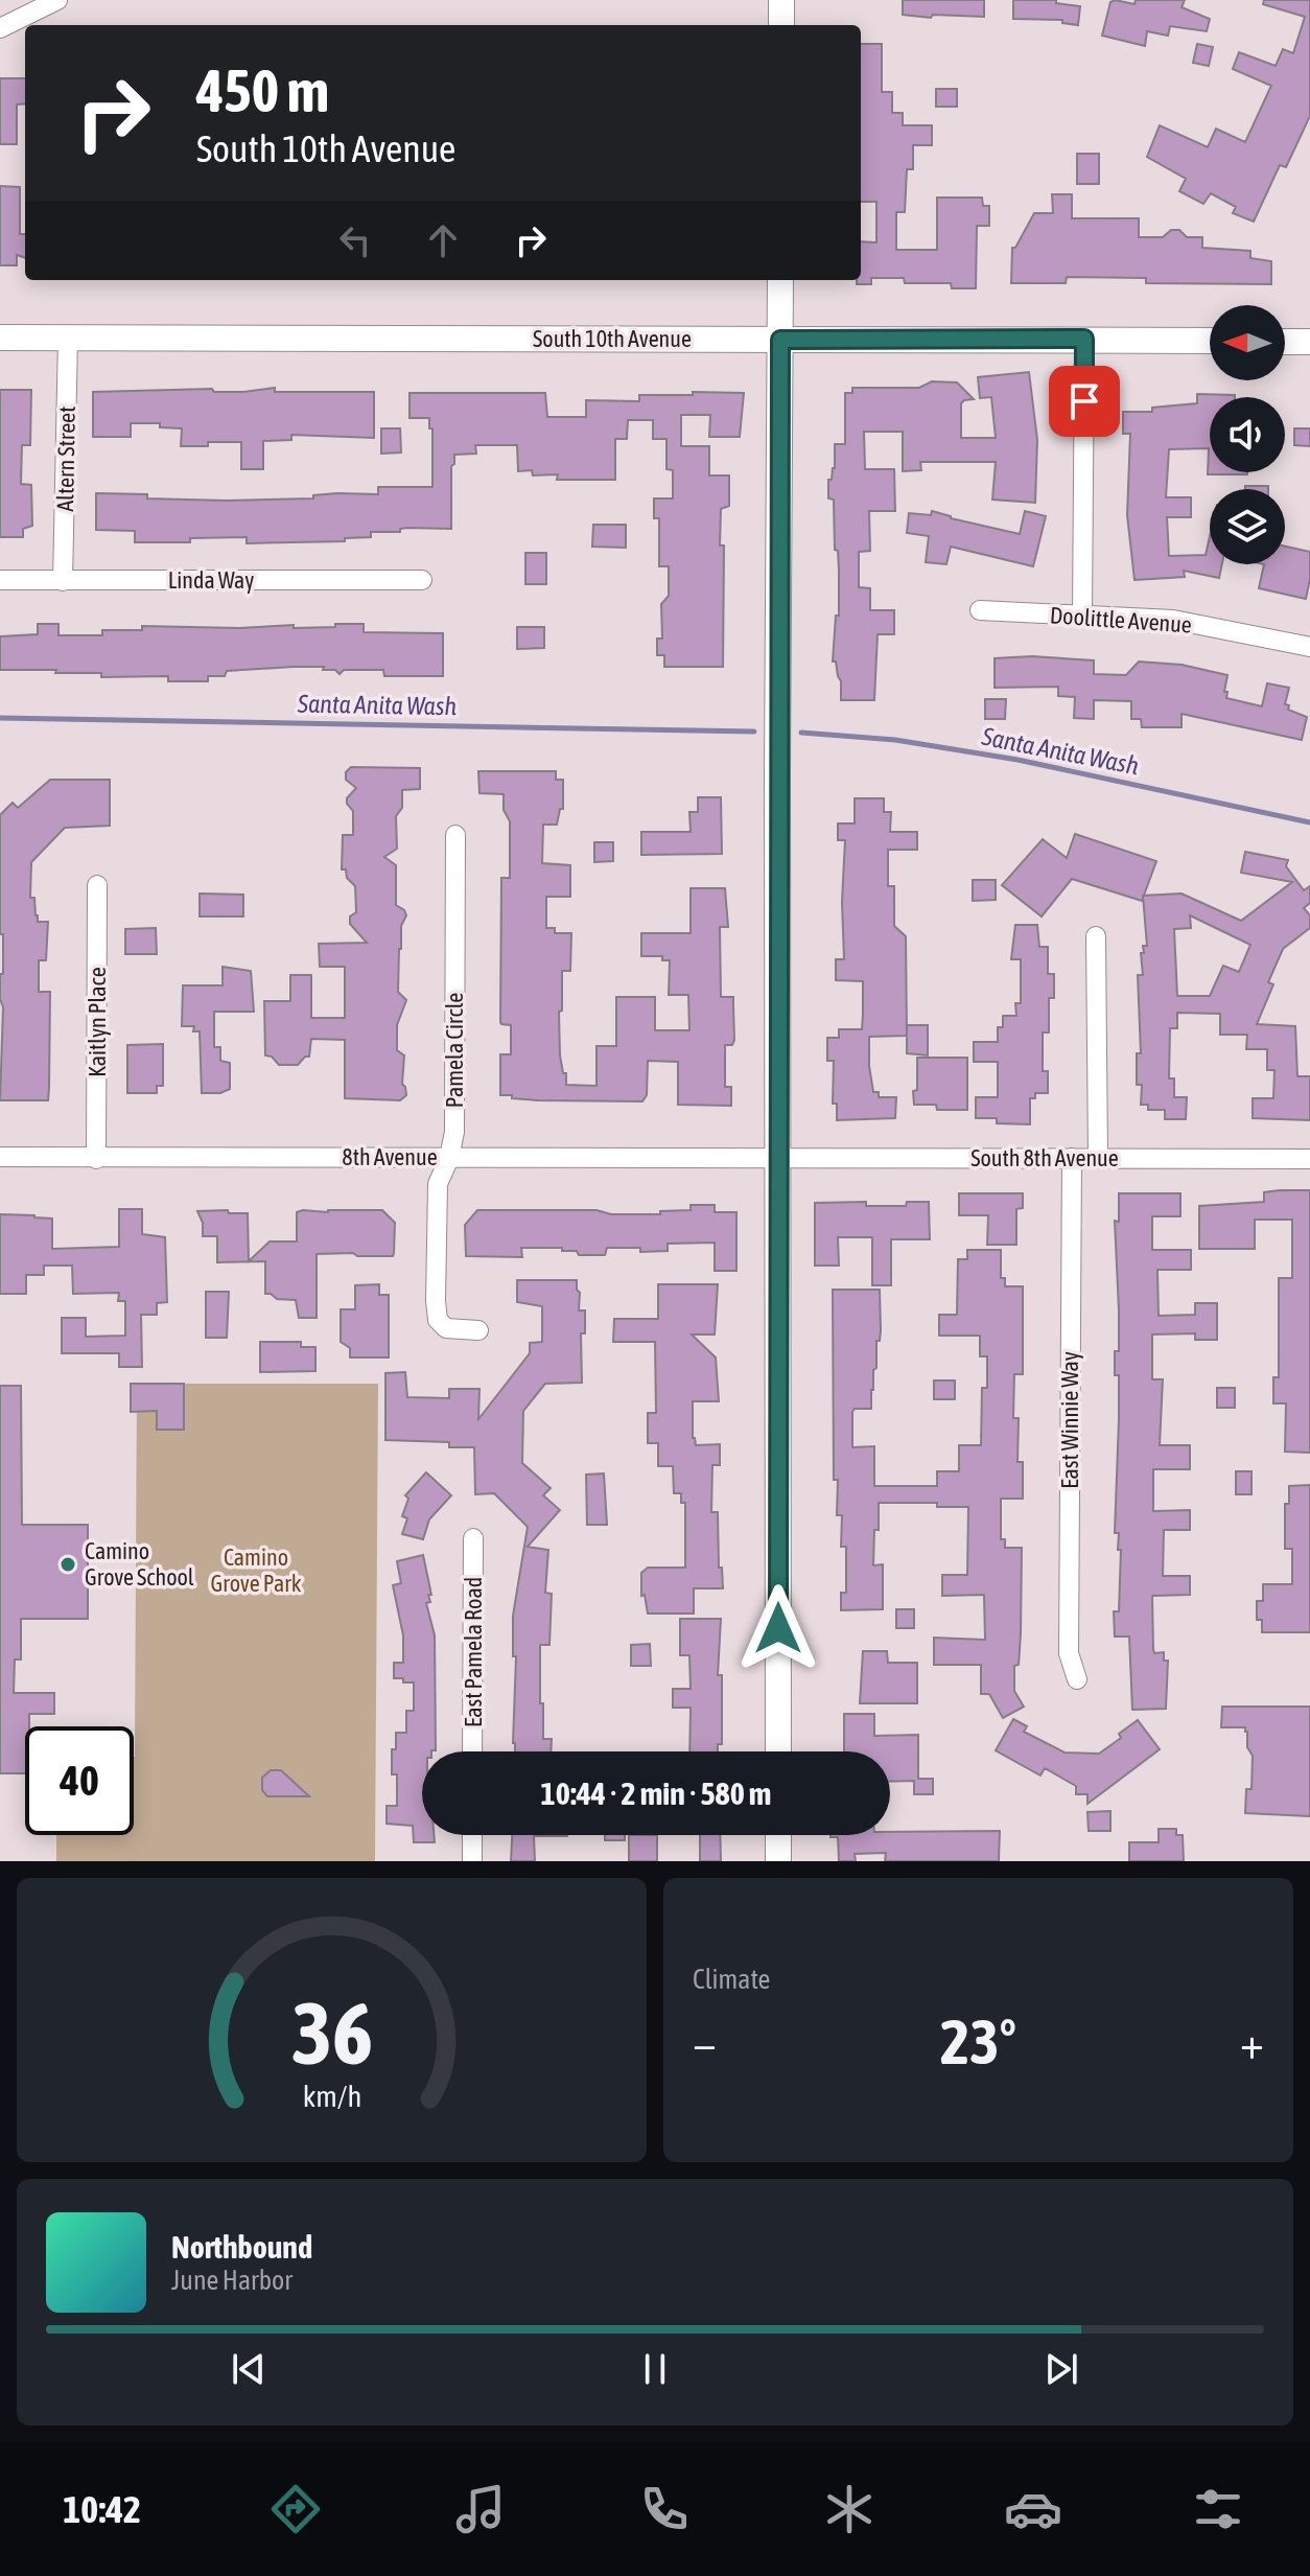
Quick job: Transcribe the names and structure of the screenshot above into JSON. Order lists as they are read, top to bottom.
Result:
{
  "streets": {
    "street": [
      "South 10th Avenue",
      "Altern Street",
      "Linda Way",
      "Doolittle Avenue",
      "Kaitlyn Place",
      "Pamela Circle",
      "8th Avenue",
      "South 8th Avenue",
      "East Winnie Way",
      "East Pamela Road"
    ]
  },
  "crossings": [
    ["South 10th Avenue", "Altern Street"],
    ["Altern Street", "Linda Way"],
    ["Kaitlyn Place", "8th Avenue"],
    ["Pamela Circle", "8th Avenue"],
    ["8th Avenue", "South 8th Avenue"],
    ["South 8th Avenue", "East Winnie Way"]
  ],
  "water": ["Santa Anita Wash"],
  "parks": ["Camino Grove Park"],
  "places": ["Camino Grove School"],
  "north": "left",
  "page": {
    "turn": ["450 m", "South 10th Avenue"],
    "limit": "40",
    "trip": "10:44 · 2 min · 580 m",
    "tile": "Climate",
    "heat": ["−", "23°", "+"],
    "song": ["Northbound", "June Harbor"],
    "tabs": "10:42",
    "gauge": ["36", "km/h"]
  }
}
